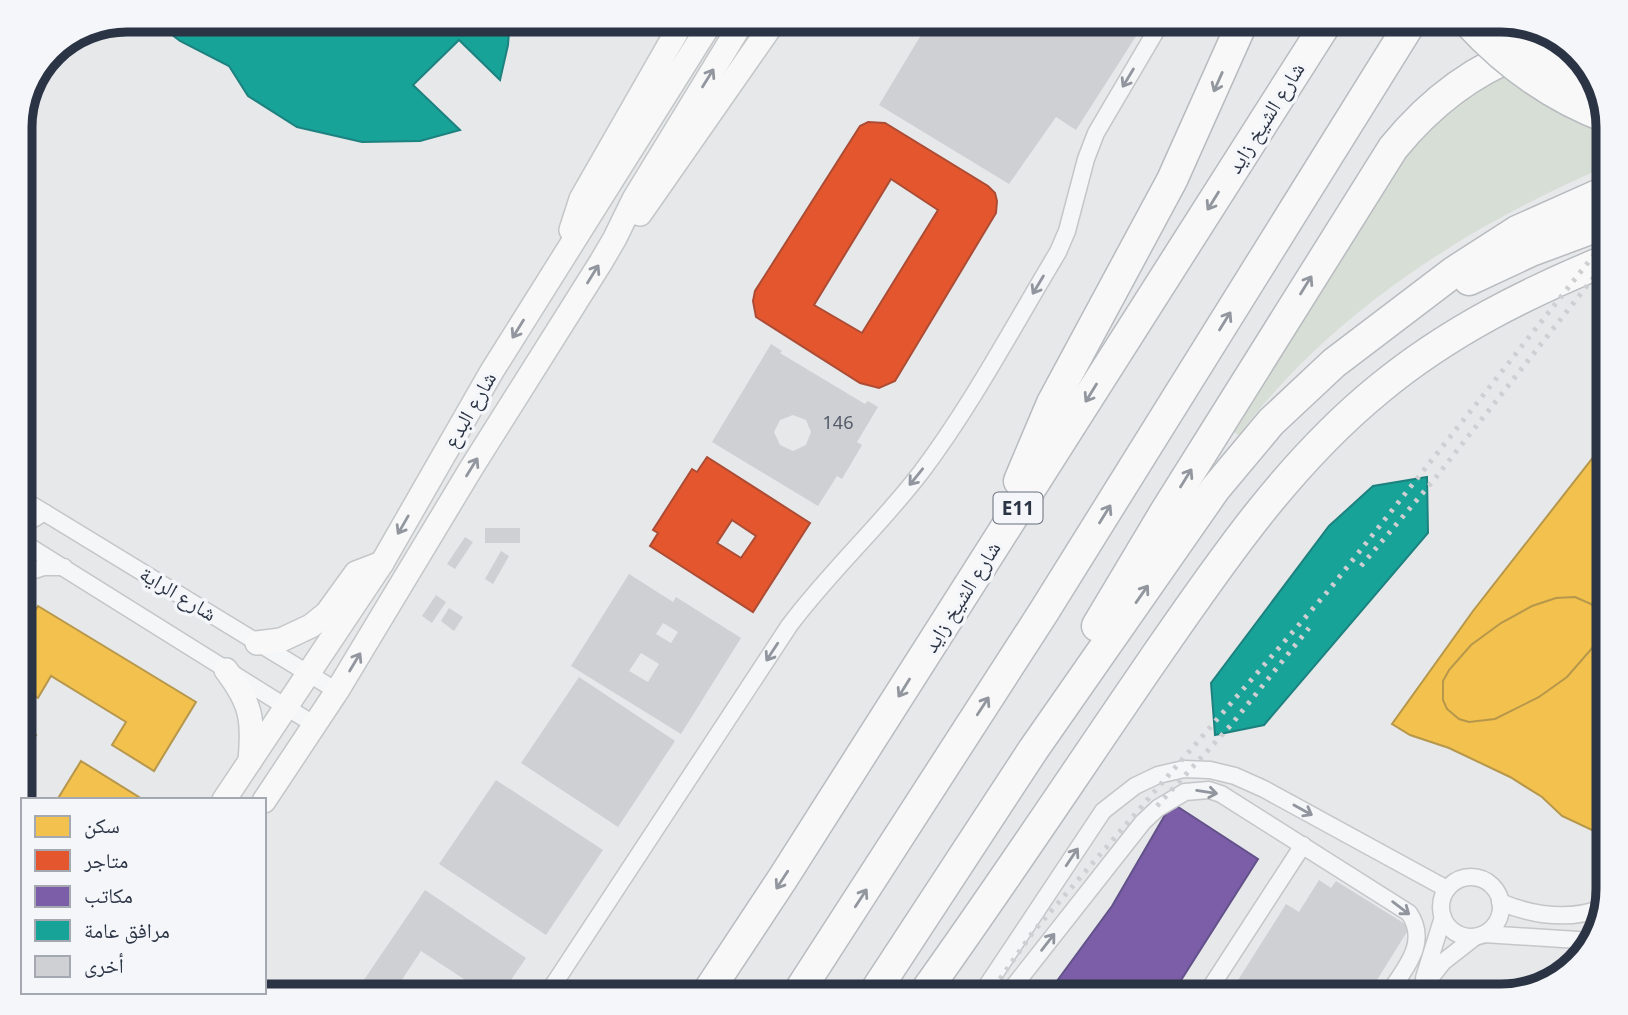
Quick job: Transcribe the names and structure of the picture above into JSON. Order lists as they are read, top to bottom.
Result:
{
  "streets": {
    "highway": ["شارع الشيخ زايد", "E11"],
    "main road": ["شارع البدع"],
    "street": ["شارع الراية"]
  },
  "crossings": [
    ["شارع البدع", "شارع الراية"]
  ],
  "house_numbers": ["146"],
  "legend": [
    "سكن",
    "متاجر",
    "مكاتب",
    "مرافق عامة",
    "أخرى"
  ]
}
